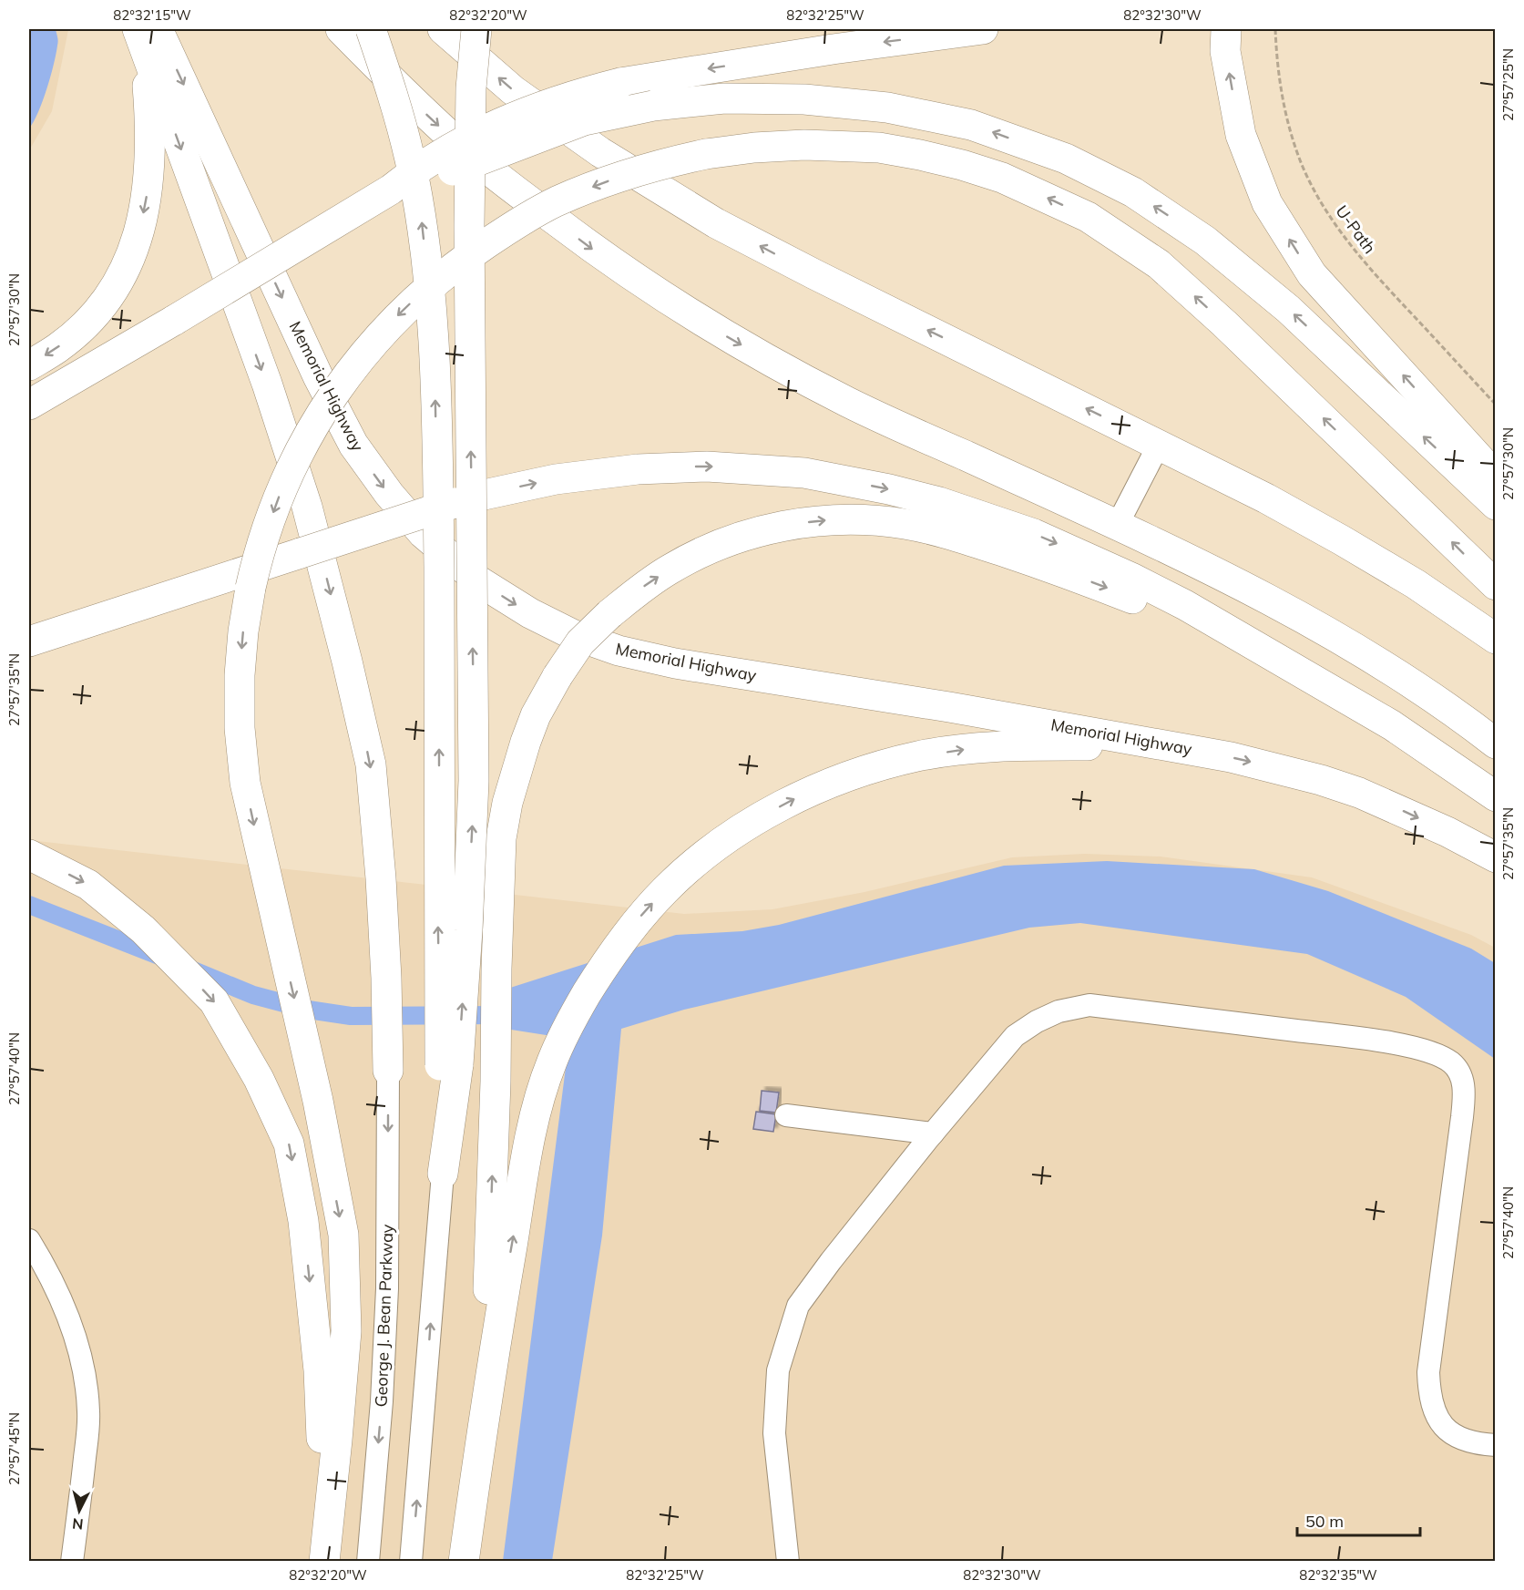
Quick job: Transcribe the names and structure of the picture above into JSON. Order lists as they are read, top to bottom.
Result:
{
  "streets": {
    "highway": ["Memorial Highway"],
    "street": ["George J. Bean Parkway"],
    "path": ["U-Path"]
  },
  "scale_bar": "50 m",
  "north": "bottom",
  "coordinates": [
    "82°32'15\"W",
    "82°32'20\"W",
    "82°32'25\"W",
    "82°32'30\"W",
    "27°57'25\"N",
    "27°57'30\"N",
    "27°57'35\"N",
    "27°57'40\"N",
    "27°57'45\"N",
    "82°32'35\"W"
  ]
}
